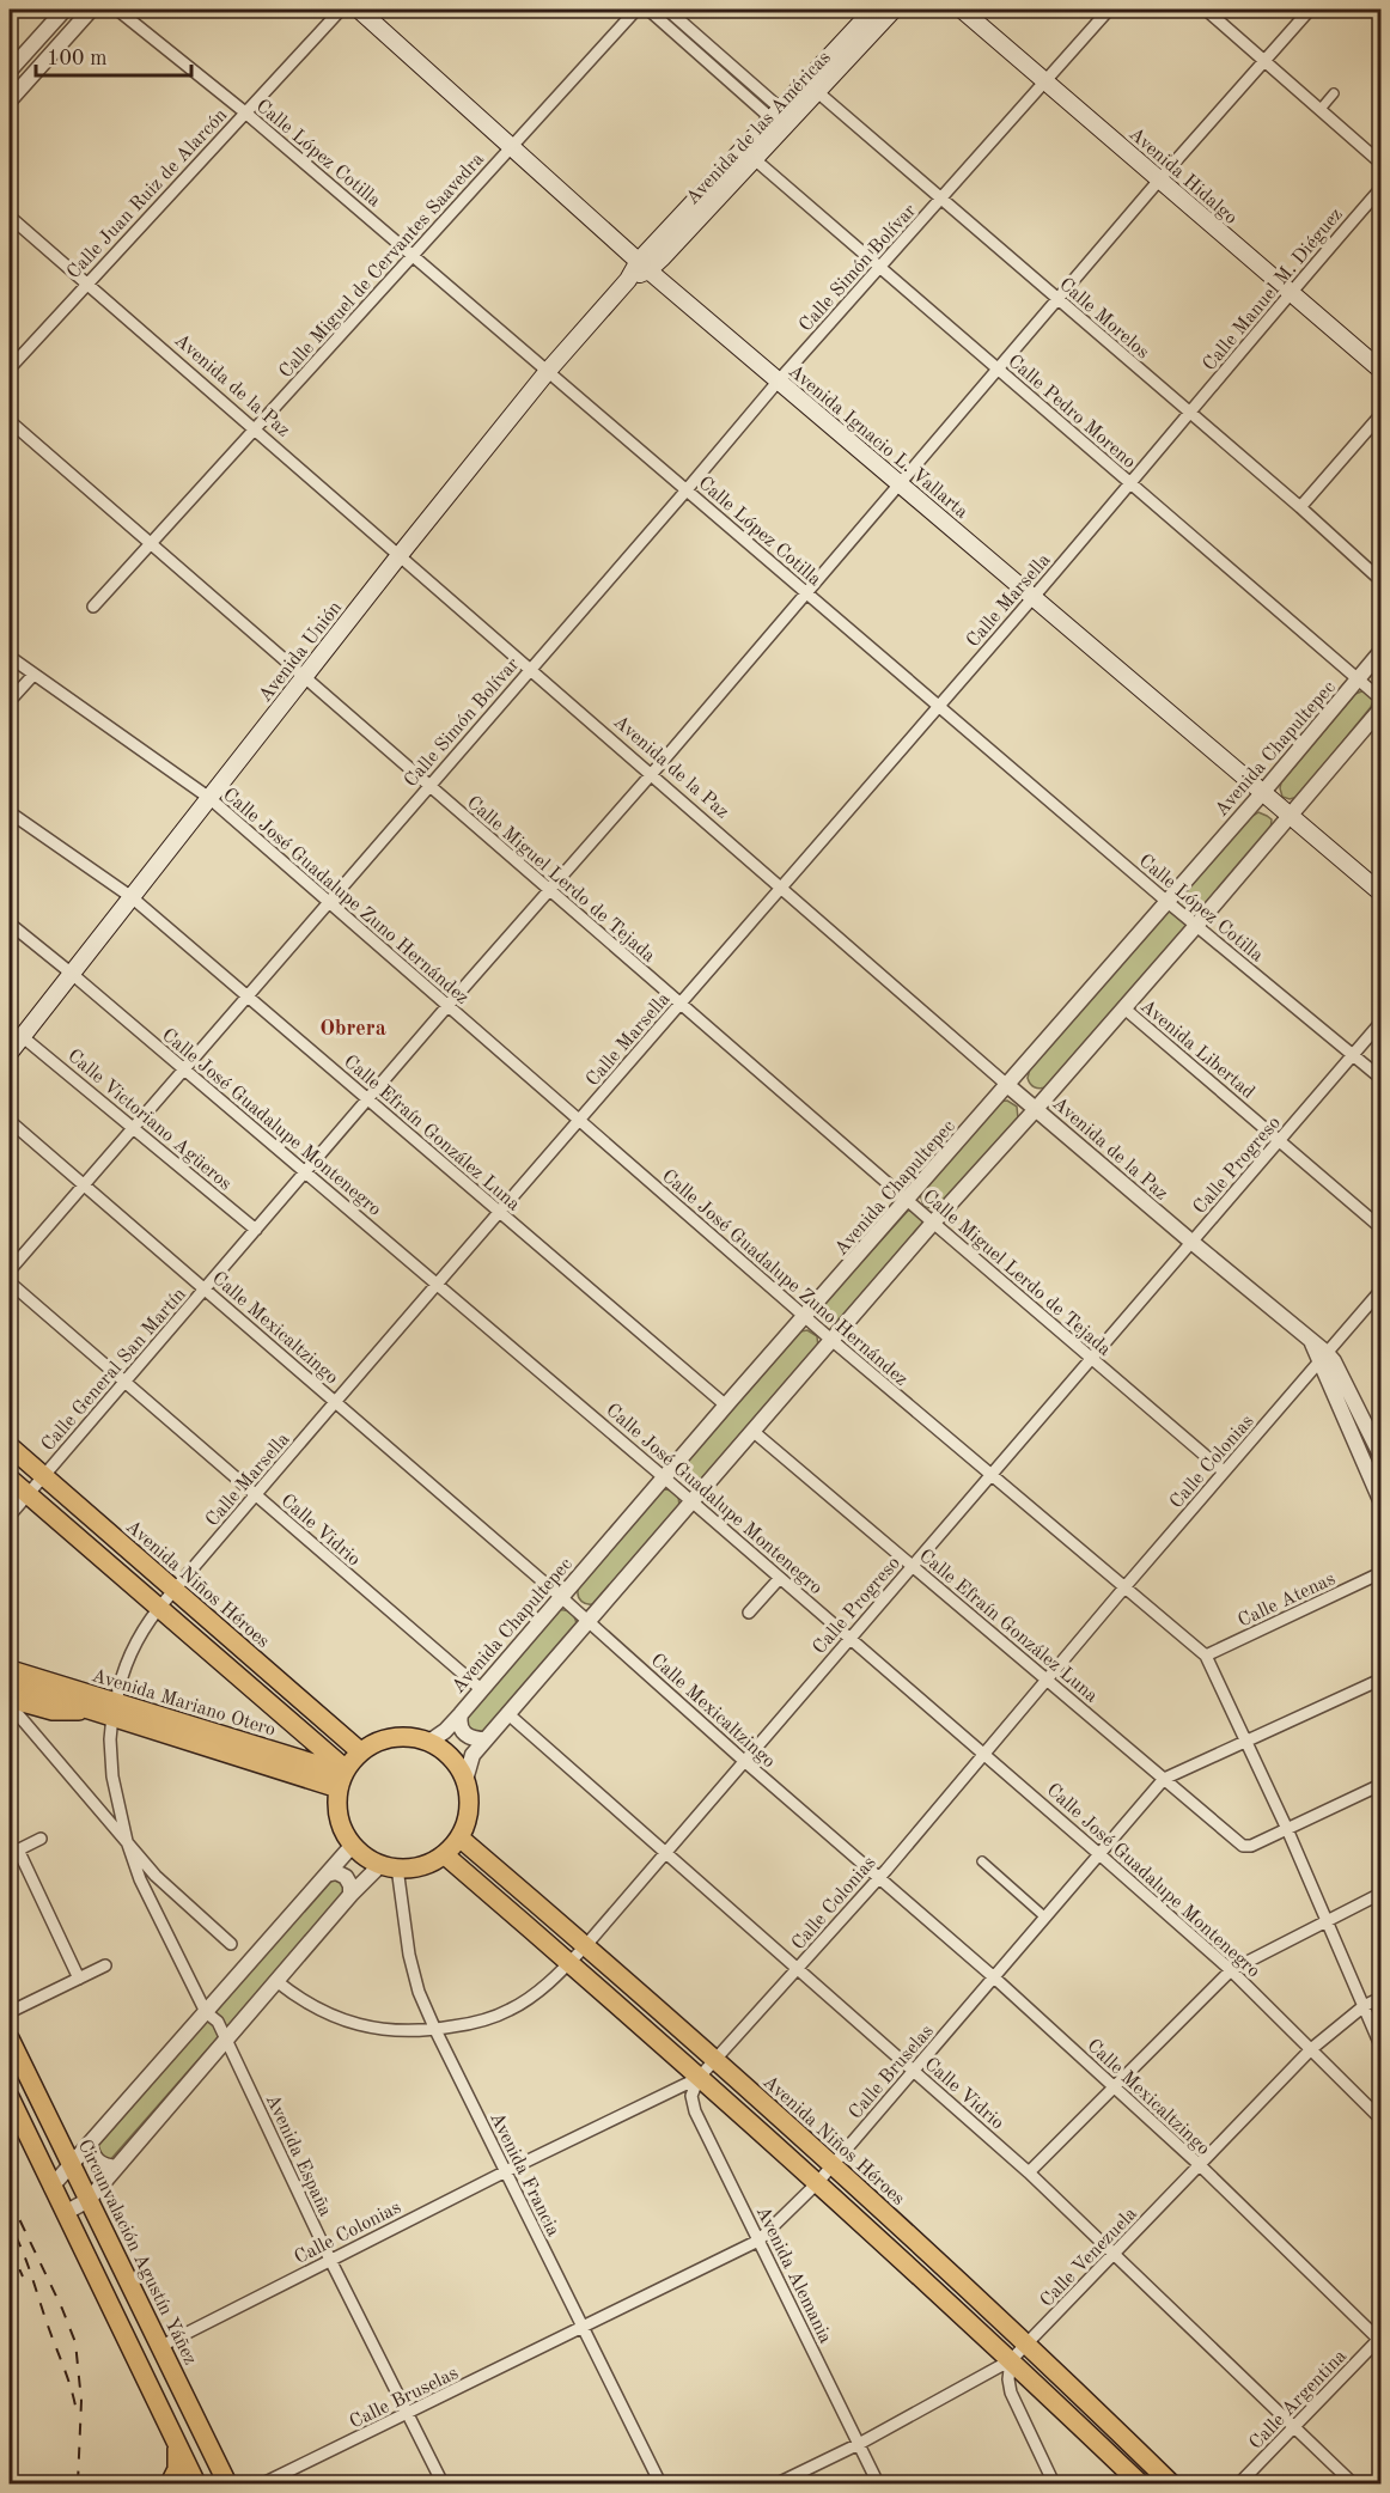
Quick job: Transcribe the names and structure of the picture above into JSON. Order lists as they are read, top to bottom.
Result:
{
  "streets": {
    "main road": [
      "Avenida de las Américas",
      "Avenida Hidalgo",
      "Avenida Ignacio L. Vallarta",
      "Avenida Unión",
      "Avenida Niños Héroes",
      "Avenida Mariano Otero",
      "Circunvalación Agustín Yáñez"
    ],
    "street": [
      "Calle López Cotilla",
      "Calle Juan Ruiz de Alarcón",
      "Calle Miguel de Cervantes Saavedra",
      "Calle Simón Bolívar",
      "Calle Manuel M. Diéguez",
      "Calle Morelos",
      "Avenida de la Paz",
      "Calle Pedro Moreno",
      "Calle Marsella",
      "Avenida Chapultepec",
      "Calle Miguel Lerdo de Tejada",
      "Calle José Guadalupe Zuno Hernández",
      "Avenida Libertad",
      "Calle Victoriano Agüeros",
      "Calle José Guadalupe Montenegro",
      "Calle Efraín González Luna",
      "Calle Progreso",
      "Calle Mexicaltzingo",
      "Calle General San Martín",
      "Calle Colonias",
      "Calle Vidrio",
      "Calle Atenas",
      "Calle Bruselas",
      "Avenida España",
      "Avenida Francia",
      "Calle Venezuela",
      "Avenida Alemania",
      "Calle Argentina"
    ]
  },
  "crossings": [
    ["Avenida de las Américas", "Calle Morelos"],
    ["Avenida de las Américas", "Calle Pedro Moreno"],
    ["Avenida de las Américas", "Avenida Ignacio L. Vallarta"],
    ["Avenida de las Américas", "Avenida Unión"],
    ["Calle López Cotilla", "Calle Juan Ruiz de Alarcón"],
    ["Calle López Cotilla", "Calle Miguel de Cervantes Saavedra"],
    ["Calle López Cotilla", "Calle Simón Bolívar"],
    ["Calle López Cotilla", "Calle Marsella"],
    ["Calle López Cotilla", "Avenida Unión"],
    ["Calle López Cotilla", "Avenida Chapultepec"],
    ["Calle López Cotilla", "Calle Progreso"],
    ["Calle López Cotilla", "Calle General San Martín"],
    ["Avenida Hidalgo", "Calle Simón Bolívar"],
    ["Avenida Hidalgo", "Calle Manuel M. Diéguez"],
    ["Avenida Hidalgo", "Calle General San Martín"],
    ["Calle Juan Ruiz de Alarcón", "Avenida de la Paz"],
    ["Calle Miguel de Cervantes Saavedra", "Avenida de la Paz"],
    ["Calle Miguel de Cervantes Saavedra", "Avenida Ignacio L. Vallarta"],
    ["Calle Miguel de Cervantes Saavedra", "Calle Miguel Lerdo de Tejada"],
    ["Calle Simón Bolívar", "Calle Morelos"],
    ["Calle Simón Bolívar", "Avenida de la Paz"],
    ["Calle Simón Bolívar", "Calle Pedro Moreno"],
    ["Calle Simón Bolívar", "Avenida Ignacio L. Vallarta"],
    ["Calle Simón Bolívar", "Calle Miguel Lerdo de Tejada"],
    ["Calle Simón Bolívar", "Calle José Guadalupe Zuno Hernández"],
    ["Calle Simón Bolívar", "Calle Victoriano Agüeros"],
    ["Calle Simón Bolívar", "Calle José Guadalupe Montenegro"],
    ["Calle Simón Bolívar", "Calle Efraín González Luna"],
    ["Calle Simón Bolívar", "Calle Mexicaltzingo"],
    ["Calle Manuel M. Diéguez", "Calle Morelos"],
    ["Calle Manuel M. Diéguez", "Calle Marsella"],
    ["Calle Morelos", "Calle Marsella"],
    ["Calle Morelos", "Calle General San Martín"],
    ["Avenida de la Paz", "Calle Marsella"],
    ["Avenida de la Paz", "Avenida Unión"],
    ["Avenida de la Paz", "Avenida Chapultepec"],
    ["Avenida de la Paz", "Calle Progreso"],
    ["Avenida de la Paz", "Calle General San Martín"],
    ["Avenida de la Paz", "Calle Colonias"],
    ["Calle Pedro Moreno", "Calle Marsella"],
    ["Calle Pedro Moreno", "Avenida Chapultepec"],
    ["Calle Pedro Moreno", "Calle General San Martín"],
    ["Avenida Ignacio L. Vallarta", "Calle Marsella"],
    ["Avenida Ignacio L. Vallarta", "Avenida Unión"],
    ["Avenida Ignacio L. Vallarta", "Avenida Chapultepec"],
    ["Avenida Ignacio L. Vallarta", "Calle General San Martín"],
    ["Calle Marsella", "Calle Miguel Lerdo de Tejada"],
    ["Calle Marsella", "Calle José Guadalupe Zuno Hernández"],
    ["Calle Marsella", "Calle José Guadalupe Montenegro"],
    ["Calle Marsella", "Calle Efraín González Luna"],
    ["Calle Marsella", "Calle Mexicaltzingo"],
    ["Calle Marsella", "Calle Vidrio"],
    ["Calle Marsella", "Avenida Niños Héroes"],
    ["Calle Marsella", "Avenida Mariano Otero"],
    ["Calle Marsella", "Avenida España"],
    ["Avenida Unión", "Calle Miguel Lerdo de Tejada"],
    ["Avenida Unión", "Calle José Guadalupe Zuno Hernández"],
    ["Avenida Unión", "Calle Victoriano Agüeros"],
    ["Avenida Unión", "Calle José Guadalupe Montenegro"],
    ["Avenida Unión", "Calle Efraín González Luna"],
    ["Avenida Chapultepec", "Calle Miguel Lerdo de Tejada"],
    ["Avenida Chapultepec", "Calle José Guadalupe Zuno Hernández"],
    ["Avenida Chapultepec", "Calle José Guadalupe Montenegro"],
    ["Avenida Chapultepec", "Calle Efraín González Luna"],
    ["Avenida Chapultepec", "Calle Mexicaltzingo"],
    ["Avenida Chapultepec", "Calle Vidrio"],
    ["Avenida Chapultepec", "Avenida Niños Héroes"],
    ["Avenida Chapultepec", "Avenida Mariano Otero"],
    ["Avenida Chapultepec", "Avenida Francia"],
    ["Calle Miguel Lerdo de Tejada", "Calle Progreso"],
    ["Calle Miguel Lerdo de Tejada", "Calle General San Martín"],
    ["Calle Miguel Lerdo de Tejada", "Calle Colonias"],
    ["Calle José Guadalupe Zuno Hernández", "Calle Efraín González Luna"],
    ["Calle José Guadalupe Zuno Hernández", "Calle Progreso"],
    ["Calle José Guadalupe Zuno Hernández", "Calle General San Martín"],
    ["Calle José Guadalupe Zuno Hernández", "Calle Colonias"],
    ["Calle José Guadalupe Zuno Hernández", "Calle Atenas"],
    ["Calle José Guadalupe Zuno Hernández", "Calle Bruselas"],
    ["Calle José Guadalupe Zuno Hernández", "Calle Venezuela"],
    ["Avenida Libertad", "Calle Progreso"],
    ["Calle Victoriano Agüeros", "Calle General San Martín"],
    ["Calle José Guadalupe Montenegro", "Calle Progreso"],
    ["Calle José Guadalupe Montenegro", "Calle General San Martín"],
    ["Calle José Guadalupe Montenegro", "Calle Colonias"],
    ["Calle José Guadalupe Montenegro", "Calle Bruselas"],
    ["Calle José Guadalupe Montenegro", "Calle Venezuela"],
    ["Calle Efraín González Luna", "Calle Progreso"],
    ["Calle Efraín González Luna", "Calle General San Martín"],
    ["Calle Efraín González Luna", "Calle Colonias"],
    ["Calle Efraín González Luna", "Calle Bruselas"],
    ["Calle Progreso", "Calle Mexicaltzingo"],
    ["Calle Progreso", "Calle Vidrio"],
    ["Calle Progreso", "Avenida Niños Héroes"],
    ["Calle Progreso", "Avenida Francia"],
    ["Calle Mexicaltzingo", "Calle General San Martín"],
    ["Calle Mexicaltzingo", "Calle Colonias"],
    ["Calle Mexicaltzingo", "Calle Bruselas"],
    ["Calle Mexicaltzingo", "Calle Venezuela"],
    ["Calle Mexicaltzingo", "Calle Argentina"],
    ["Calle General San Martín", "Calle Vidrio"],
    ["Calle General San Martín", "Avenida Niños Héroes"],
    ["Calle Colonias", "Calle Vidrio"],
    ["Calle Colonias", "Avenida Niños Héroes"],
    ["Calle Colonias", "Avenida España"],
    ["Calle Colonias", "Avenida Francia"],
    ["Calle Colonias", "Circunvalación Agustín Yáñez"],
    ["Calle Colonias", "Avenida Alemania"],
    ["Calle Vidrio", "Calle Bruselas"],
    ["Calle Vidrio", "Calle Venezuela"],
    ["Calle Vidrio", "Calle Argentina"],
    ["Avenida Niños Héroes", "Avenida Mariano Otero"],
    ["Avenida Niños Héroes", "Calle Bruselas"],
    ["Avenida Niños Héroes", "Avenida Francia"],
    ["Avenida Niños Héroes", "Calle Venezuela"],
    ["Avenida Mariano Otero", "Avenida Francia"],
    ["Calle Bruselas", "Avenida España"],
    ["Calle Bruselas", "Avenida Francia"],
    ["Calle Bruselas", "Avenida Alemania"],
    ["Calle Venezuela", "Avenida Alemania"]
  ],
  "districts": ["Obrera"],
  "scale_bar": "100 m"
}
